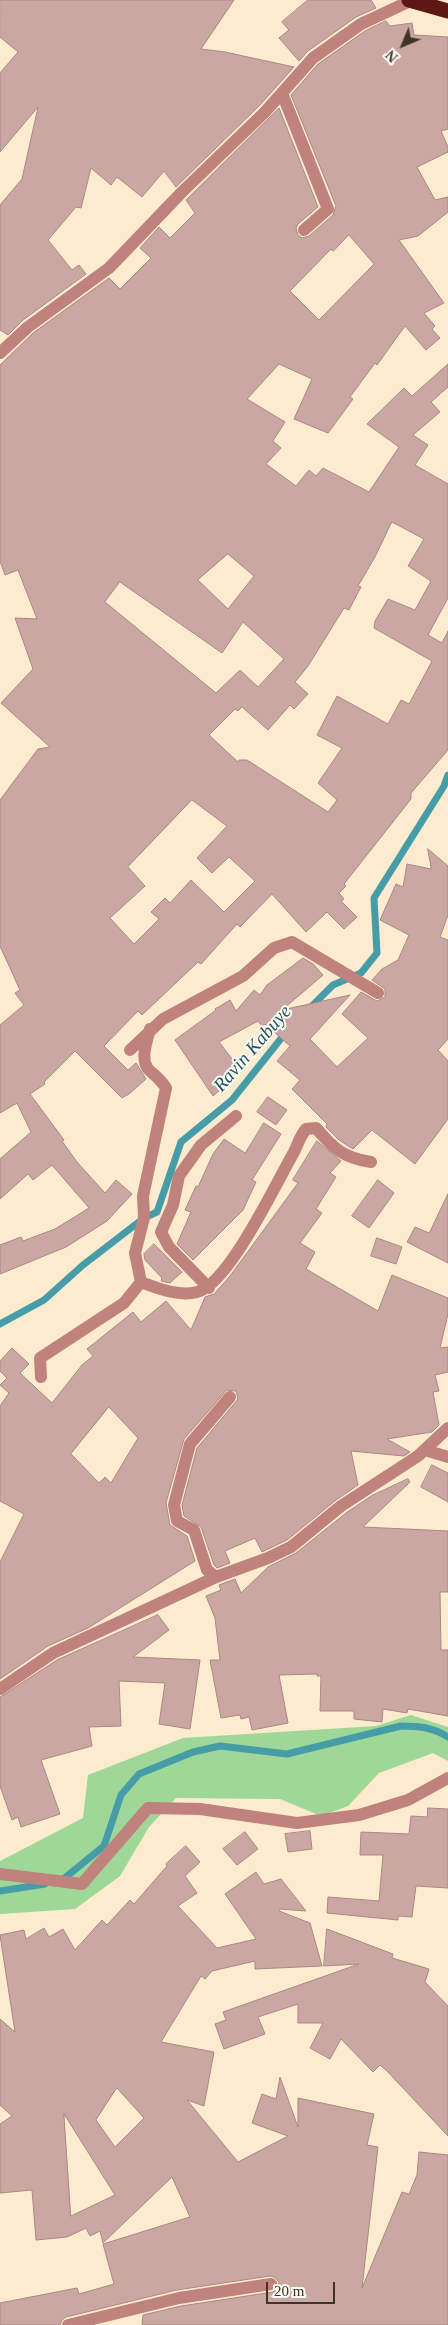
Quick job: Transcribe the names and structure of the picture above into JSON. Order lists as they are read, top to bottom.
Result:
{
  "water": ["Ravin Kabuye"],
  "scale_bar": "20 m",
  "north": "bottom left"
}
